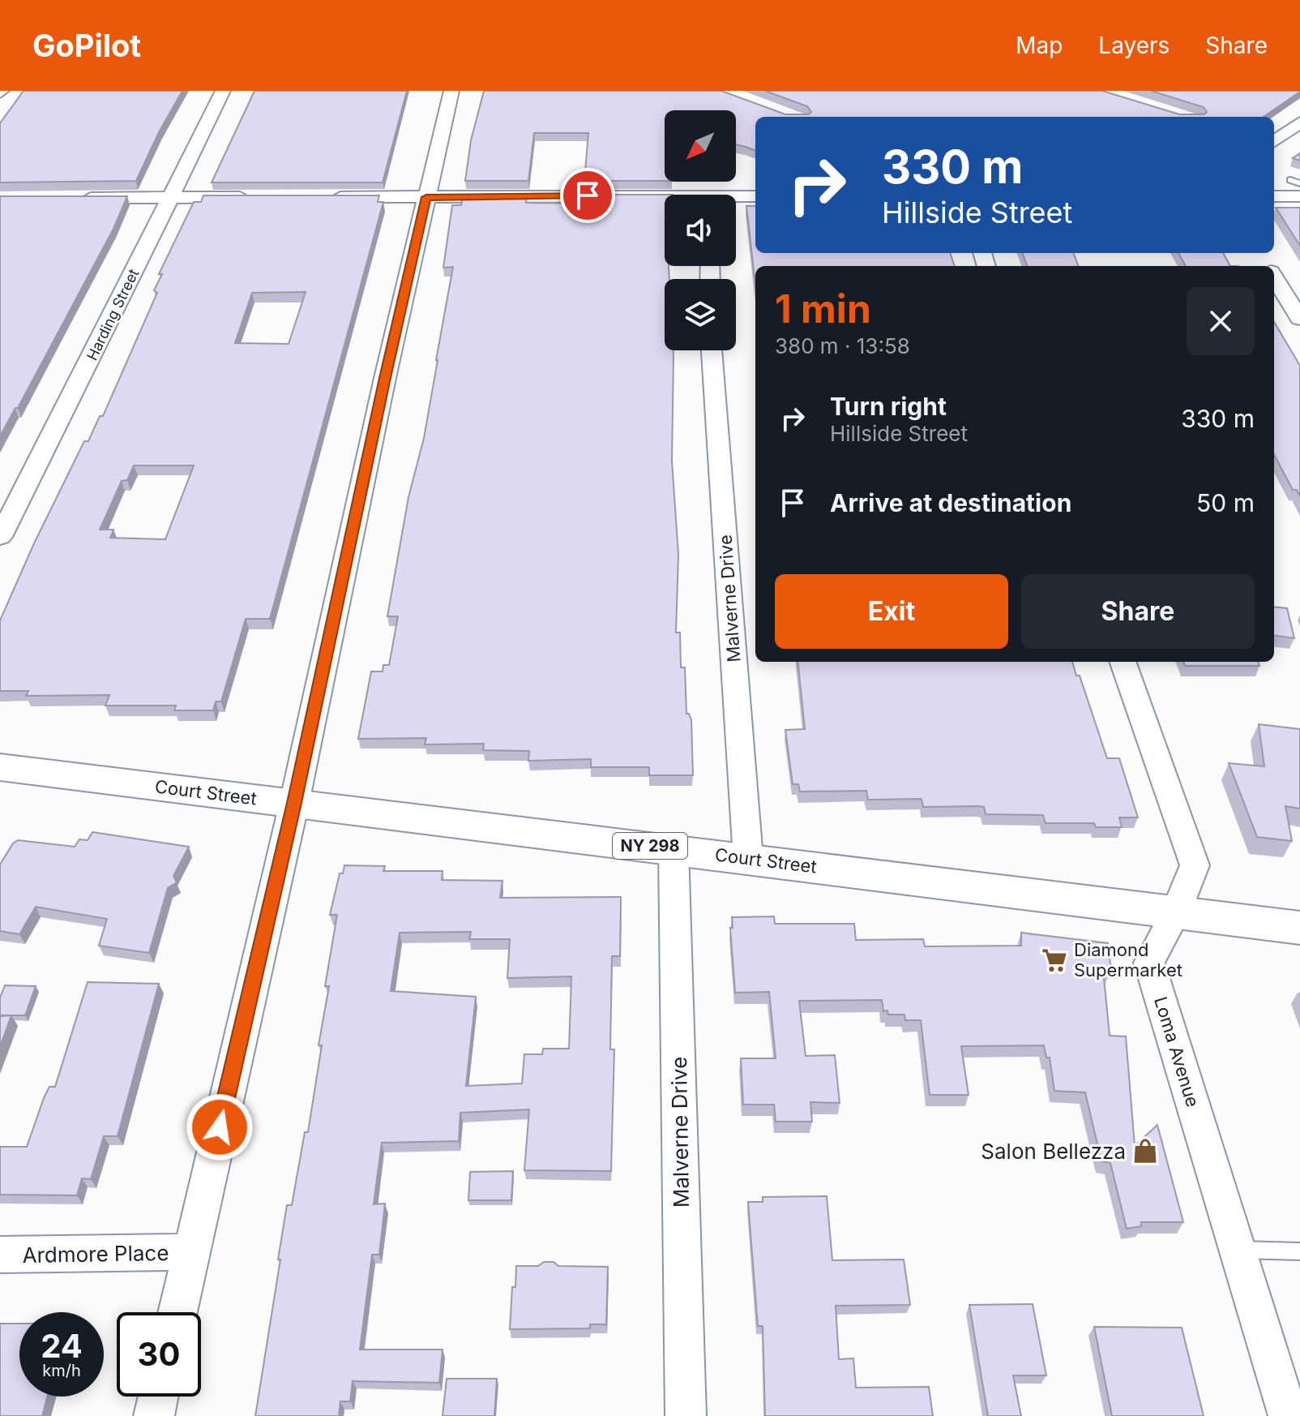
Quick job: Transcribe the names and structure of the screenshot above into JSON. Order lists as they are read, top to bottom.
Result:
{
  "streets": {
    "main road": ["Court Street", "NY 298"],
    "street": [
      "Harding Street",
      "Malverne Drive",
      "Loma Avenue",
      "Ardmore Place"
    ]
  },
  "crossings": [
    ["Malverne Drive", "Court Street"],
    ["Court Street", "Loma Avenue"]
  ],
  "places": {
    "supermarket": ["Diamond Supermarket"],
    "shop": ["Salon Bellezza"]
  },
  "north": "bottom left",
  "page": {
    "header": "GoPilot",
    "nav": ["Map", "Layers", "Share"],
    "turn": ["330 m", "Hillside Street"],
    "heading": ["1 min", "380 m · 13:58"],
    "list": [
      {
        "name": "Turn right",
        "note": "Hillside Street",
        "value": "330 m"
      },
      {
        "name": "Arrive at destination",
        "value": "50 m"
      }
    ],
    "buttons": ["Exit", "Share"],
    "speed": "24 km/h",
    "limit": "30"
  }
}
